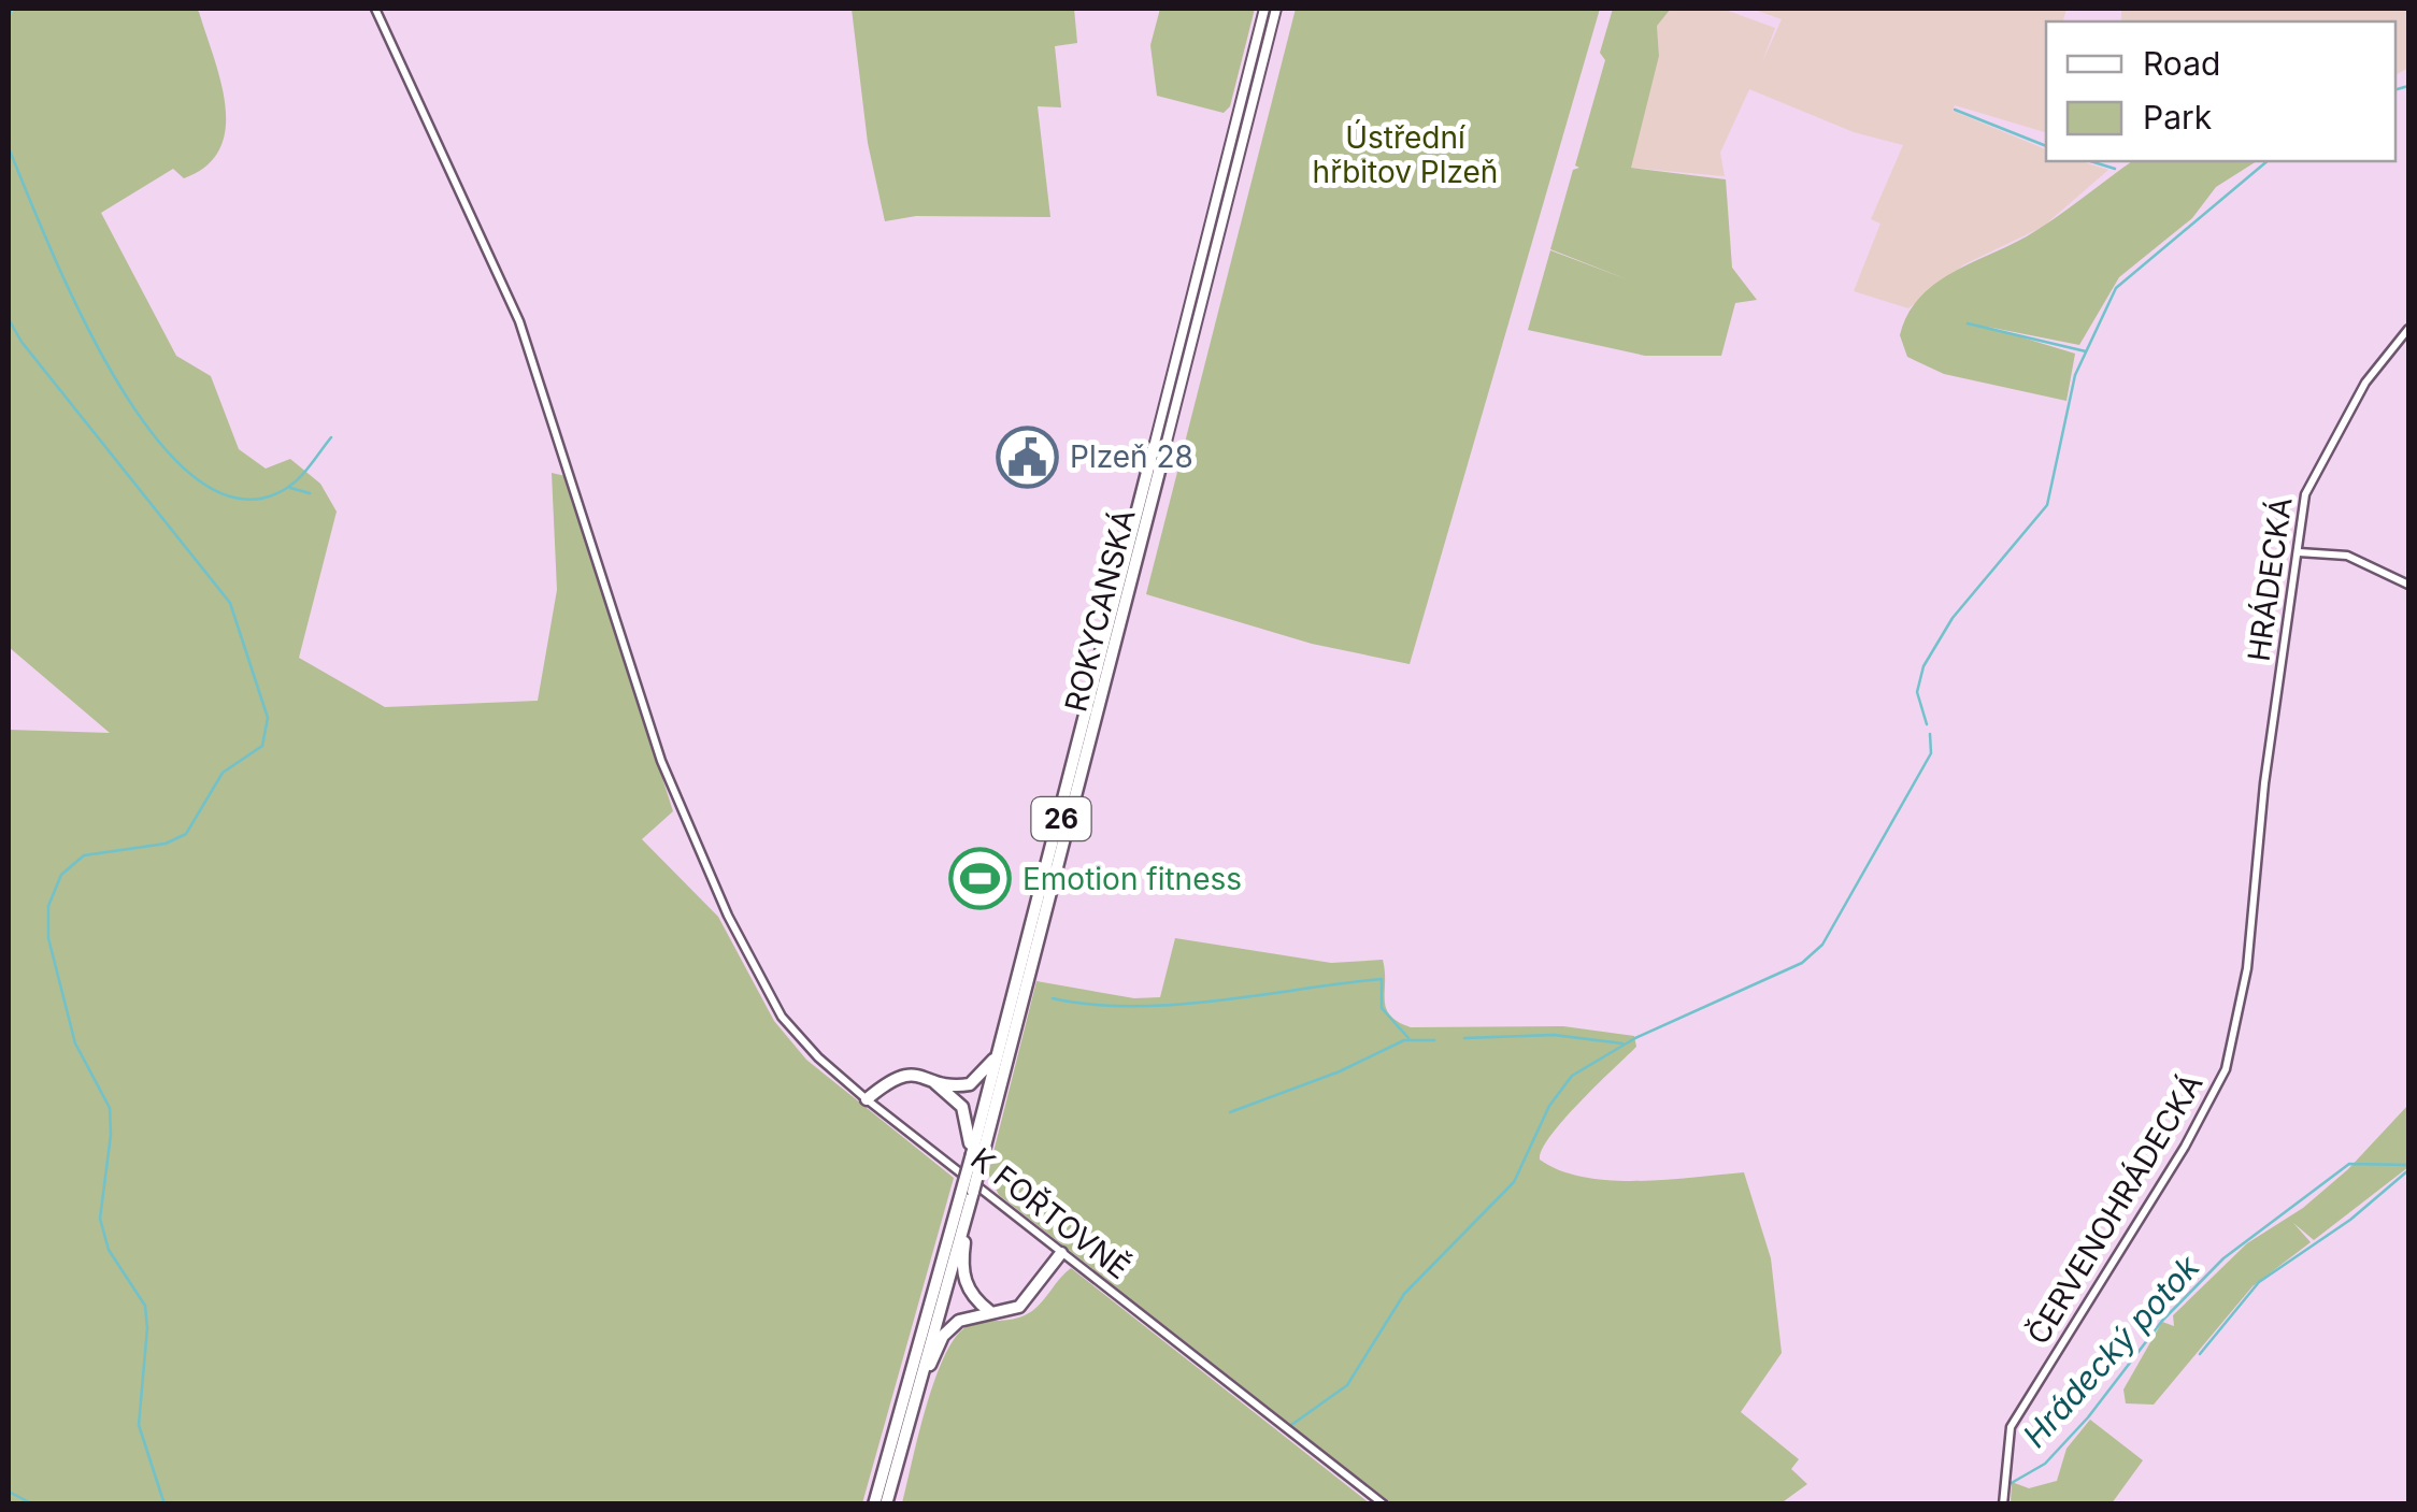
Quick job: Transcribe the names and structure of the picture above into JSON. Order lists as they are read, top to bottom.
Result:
{
  "streets": {
    "highway": ["ROKYCANSKÁ", "26"],
    "street": ["HRÁDECKÁ", "ČERVENOHRÁDECKÁ", "K FOŘTOVNĚ"]
  },
  "crossings": [
    ["HRÁDECKÁ", "ČERVENOHRÁDECKÁ"],
    ["ROKYCANSKÁ", "26"]
  ],
  "water": ["Hrádecký potok"],
  "parks": ["Ústřední hřbitov Plzeň"],
  "places": {
    "public building": ["Plzeň 28"],
    "sports": ["Emotion fitness"]
  },
  "legend": ["Road", "Park"]
}
